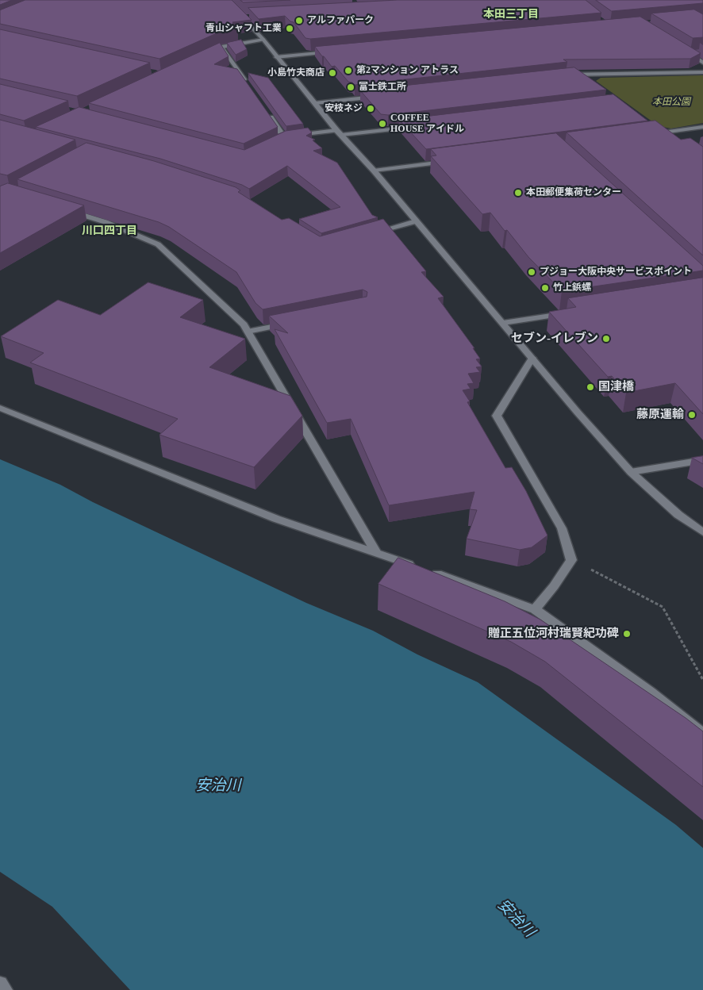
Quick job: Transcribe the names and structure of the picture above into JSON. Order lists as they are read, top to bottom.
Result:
{
  "districts": ["本田三丁目", "川口四丁目"],
  "water": ["安治川"],
  "parks": ["本田公園"],
  "places": [
    "アルファパーク",
    "青山シャフト工業",
    "第2マンション アトラス",
    "小島竹夫商店",
    "富士鉄工所",
    "安枝ネジ",
    "COFFEE HOUSE アイドル",
    "本田郵便集荷センター",
    "プジョー大阪中央サービスポイント",
    "竹上鋲螺",
    "セブン-イレブン",
    "国津橋",
    "藤原運輸",
    "贈正五位河村瑞賢紀功碑"
  ]
}
